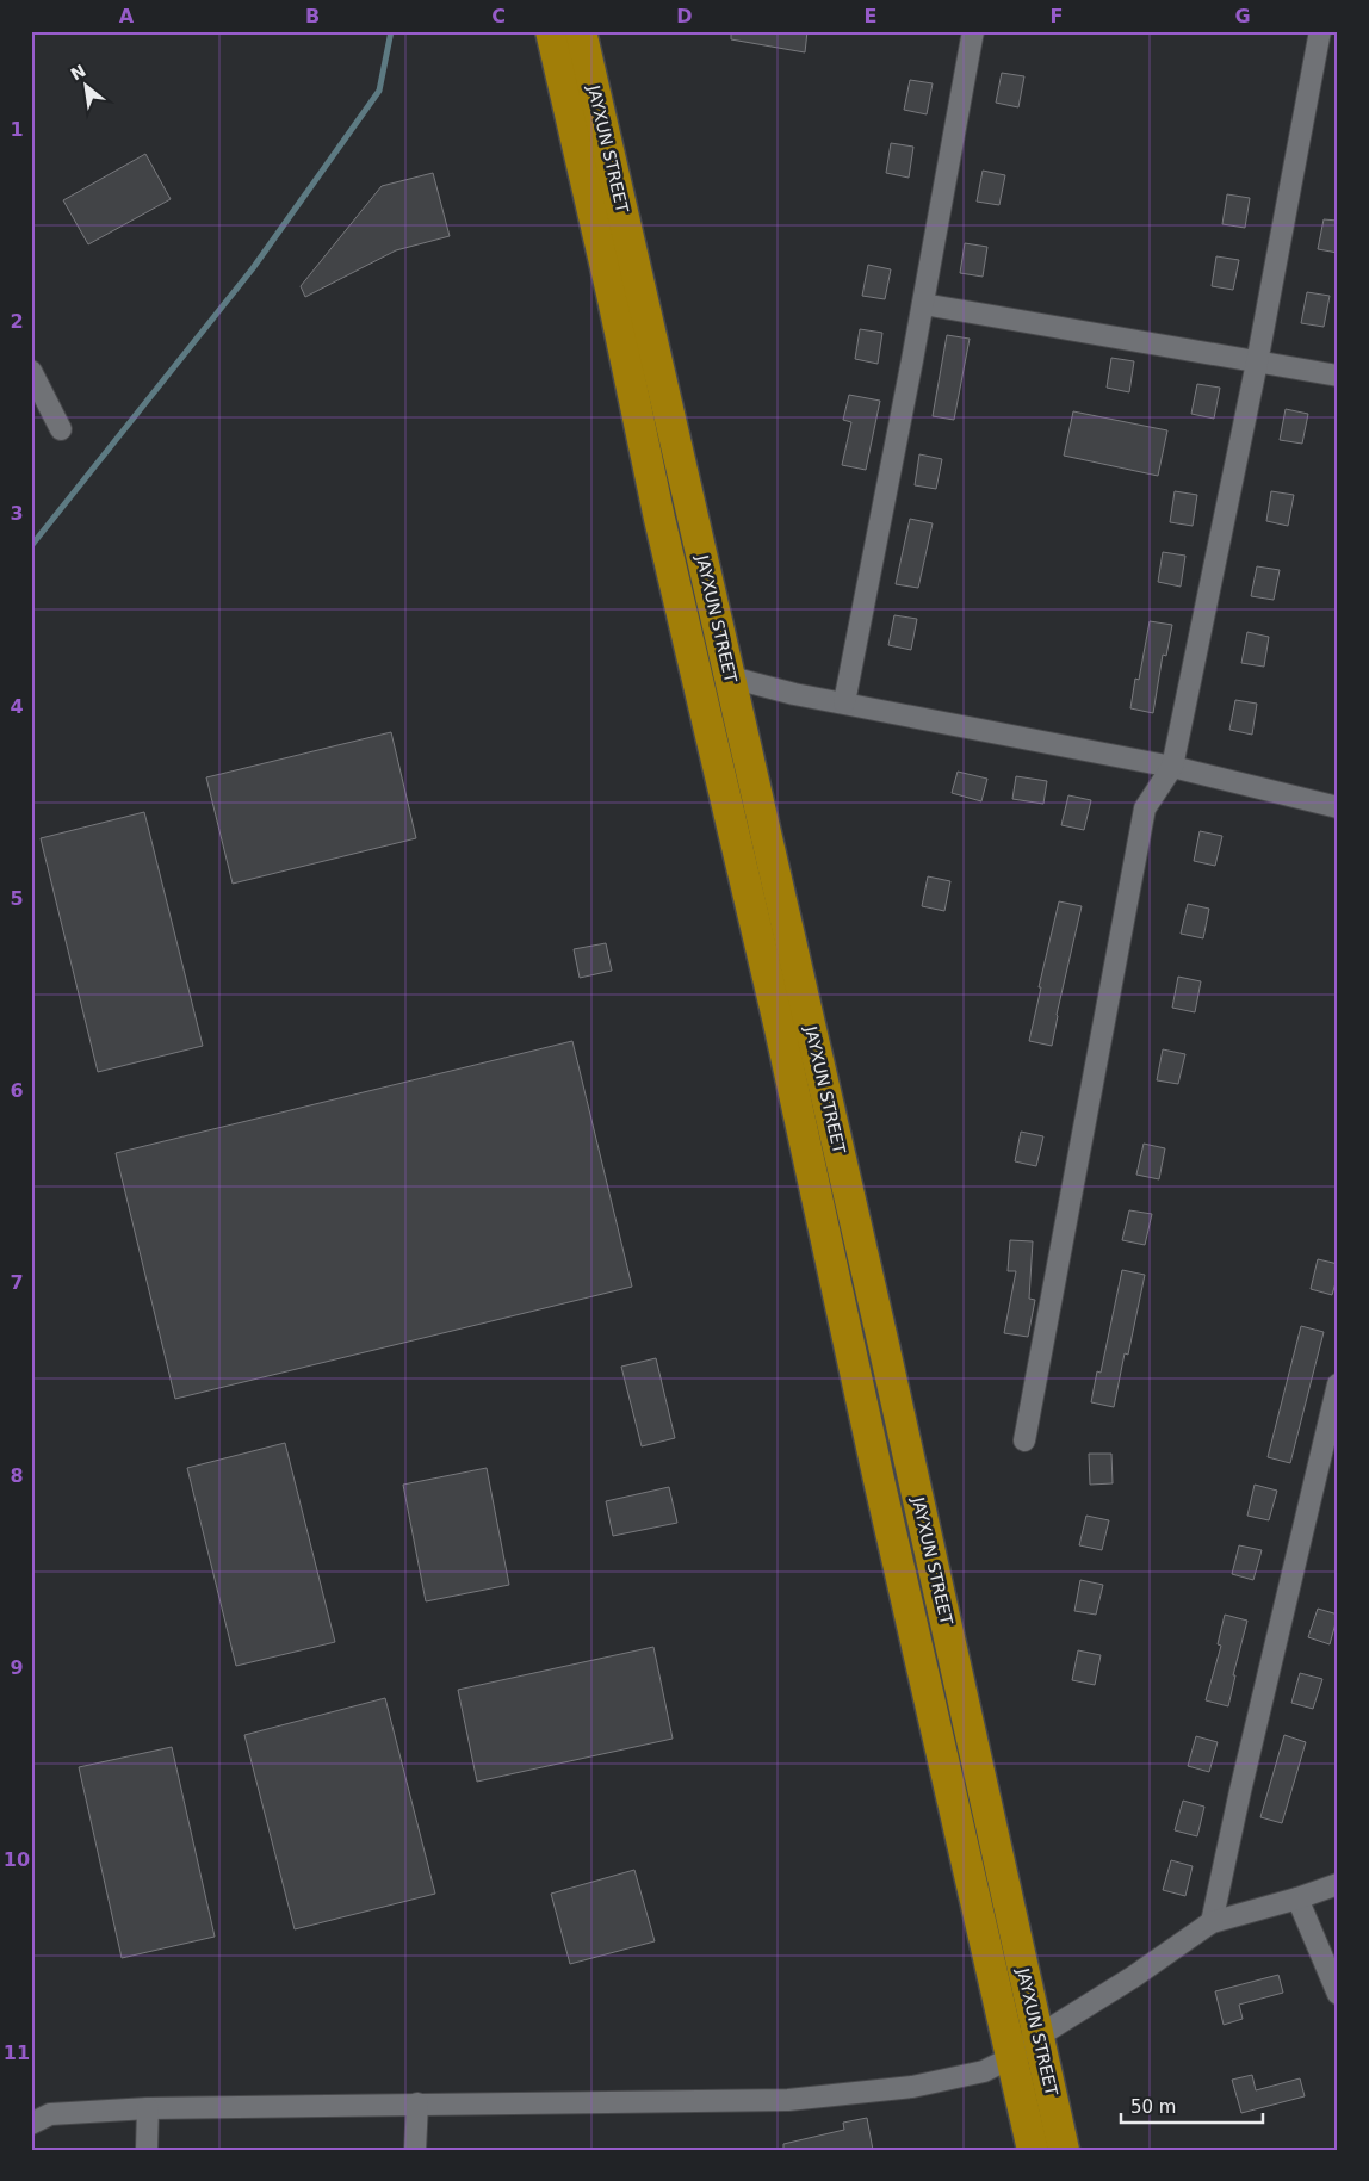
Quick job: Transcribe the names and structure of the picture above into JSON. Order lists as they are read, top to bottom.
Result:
{
  "streets": {
    "highway": ["JAYXUN STREET"]
  },
  "scale_bar": "50 m",
  "north": "top left",
  "grid": {
    "columns": [
      "A",
      "B",
      "C",
      "D",
      "E",
      "F",
      "G"
    ],
    "rows": [
      "1",
      "2",
      "3",
      "4",
      "5",
      "6",
      "7",
      "8",
      "9",
      "10",
      "11"
    ]
  }
}
